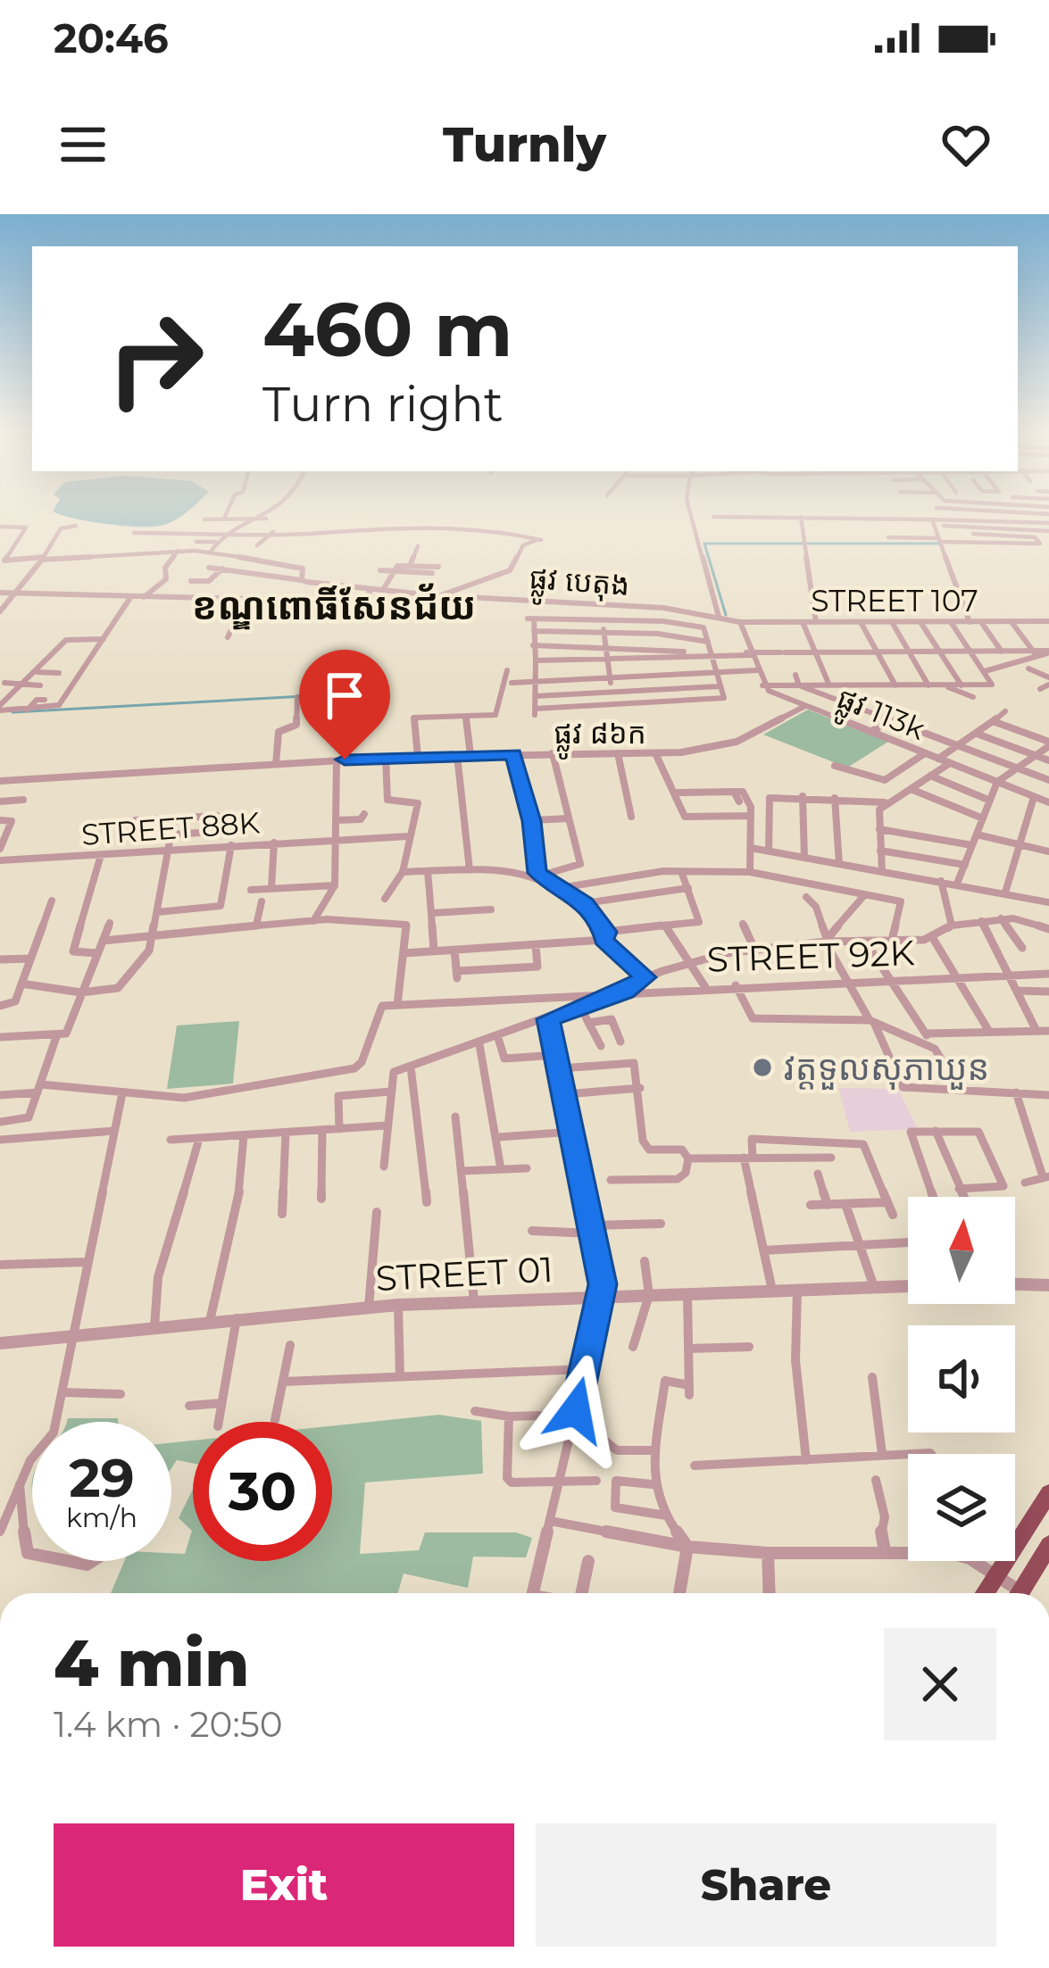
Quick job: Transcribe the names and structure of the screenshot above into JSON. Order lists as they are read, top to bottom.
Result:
{
  "streets": {
    "street": [
      "ផ្លូវ បេតុង",
      "STREET 107",
      "ផ្លូវ 113k",
      "ផ្លូវ ៨៦ក",
      "STREET 88K",
      "STREET 92K",
      "STREET 01"
    ]
  },
  "crossings": [
    ["ផ្លូវ បេតុង", "STREET 107"],
    ["ផ្លូវ 113k", "ផ្លូវ ៨៦ក"]
  ],
  "districts": ["ខណ្ឌពោធិ៍សែនជ័យ"],
  "places": ["វត្តទួលសុភាឃួន"],
  "north": "top",
  "page": {
    "status": "20:46",
    "header": "Turnly",
    "turn": ["460 m", "Turn right"],
    "speed": "29 km/h",
    "limit": "30",
    "heading": ["4 min", "1.4 km · 20:50"],
    "buttons": ["Exit", "Share"]
  }
}
